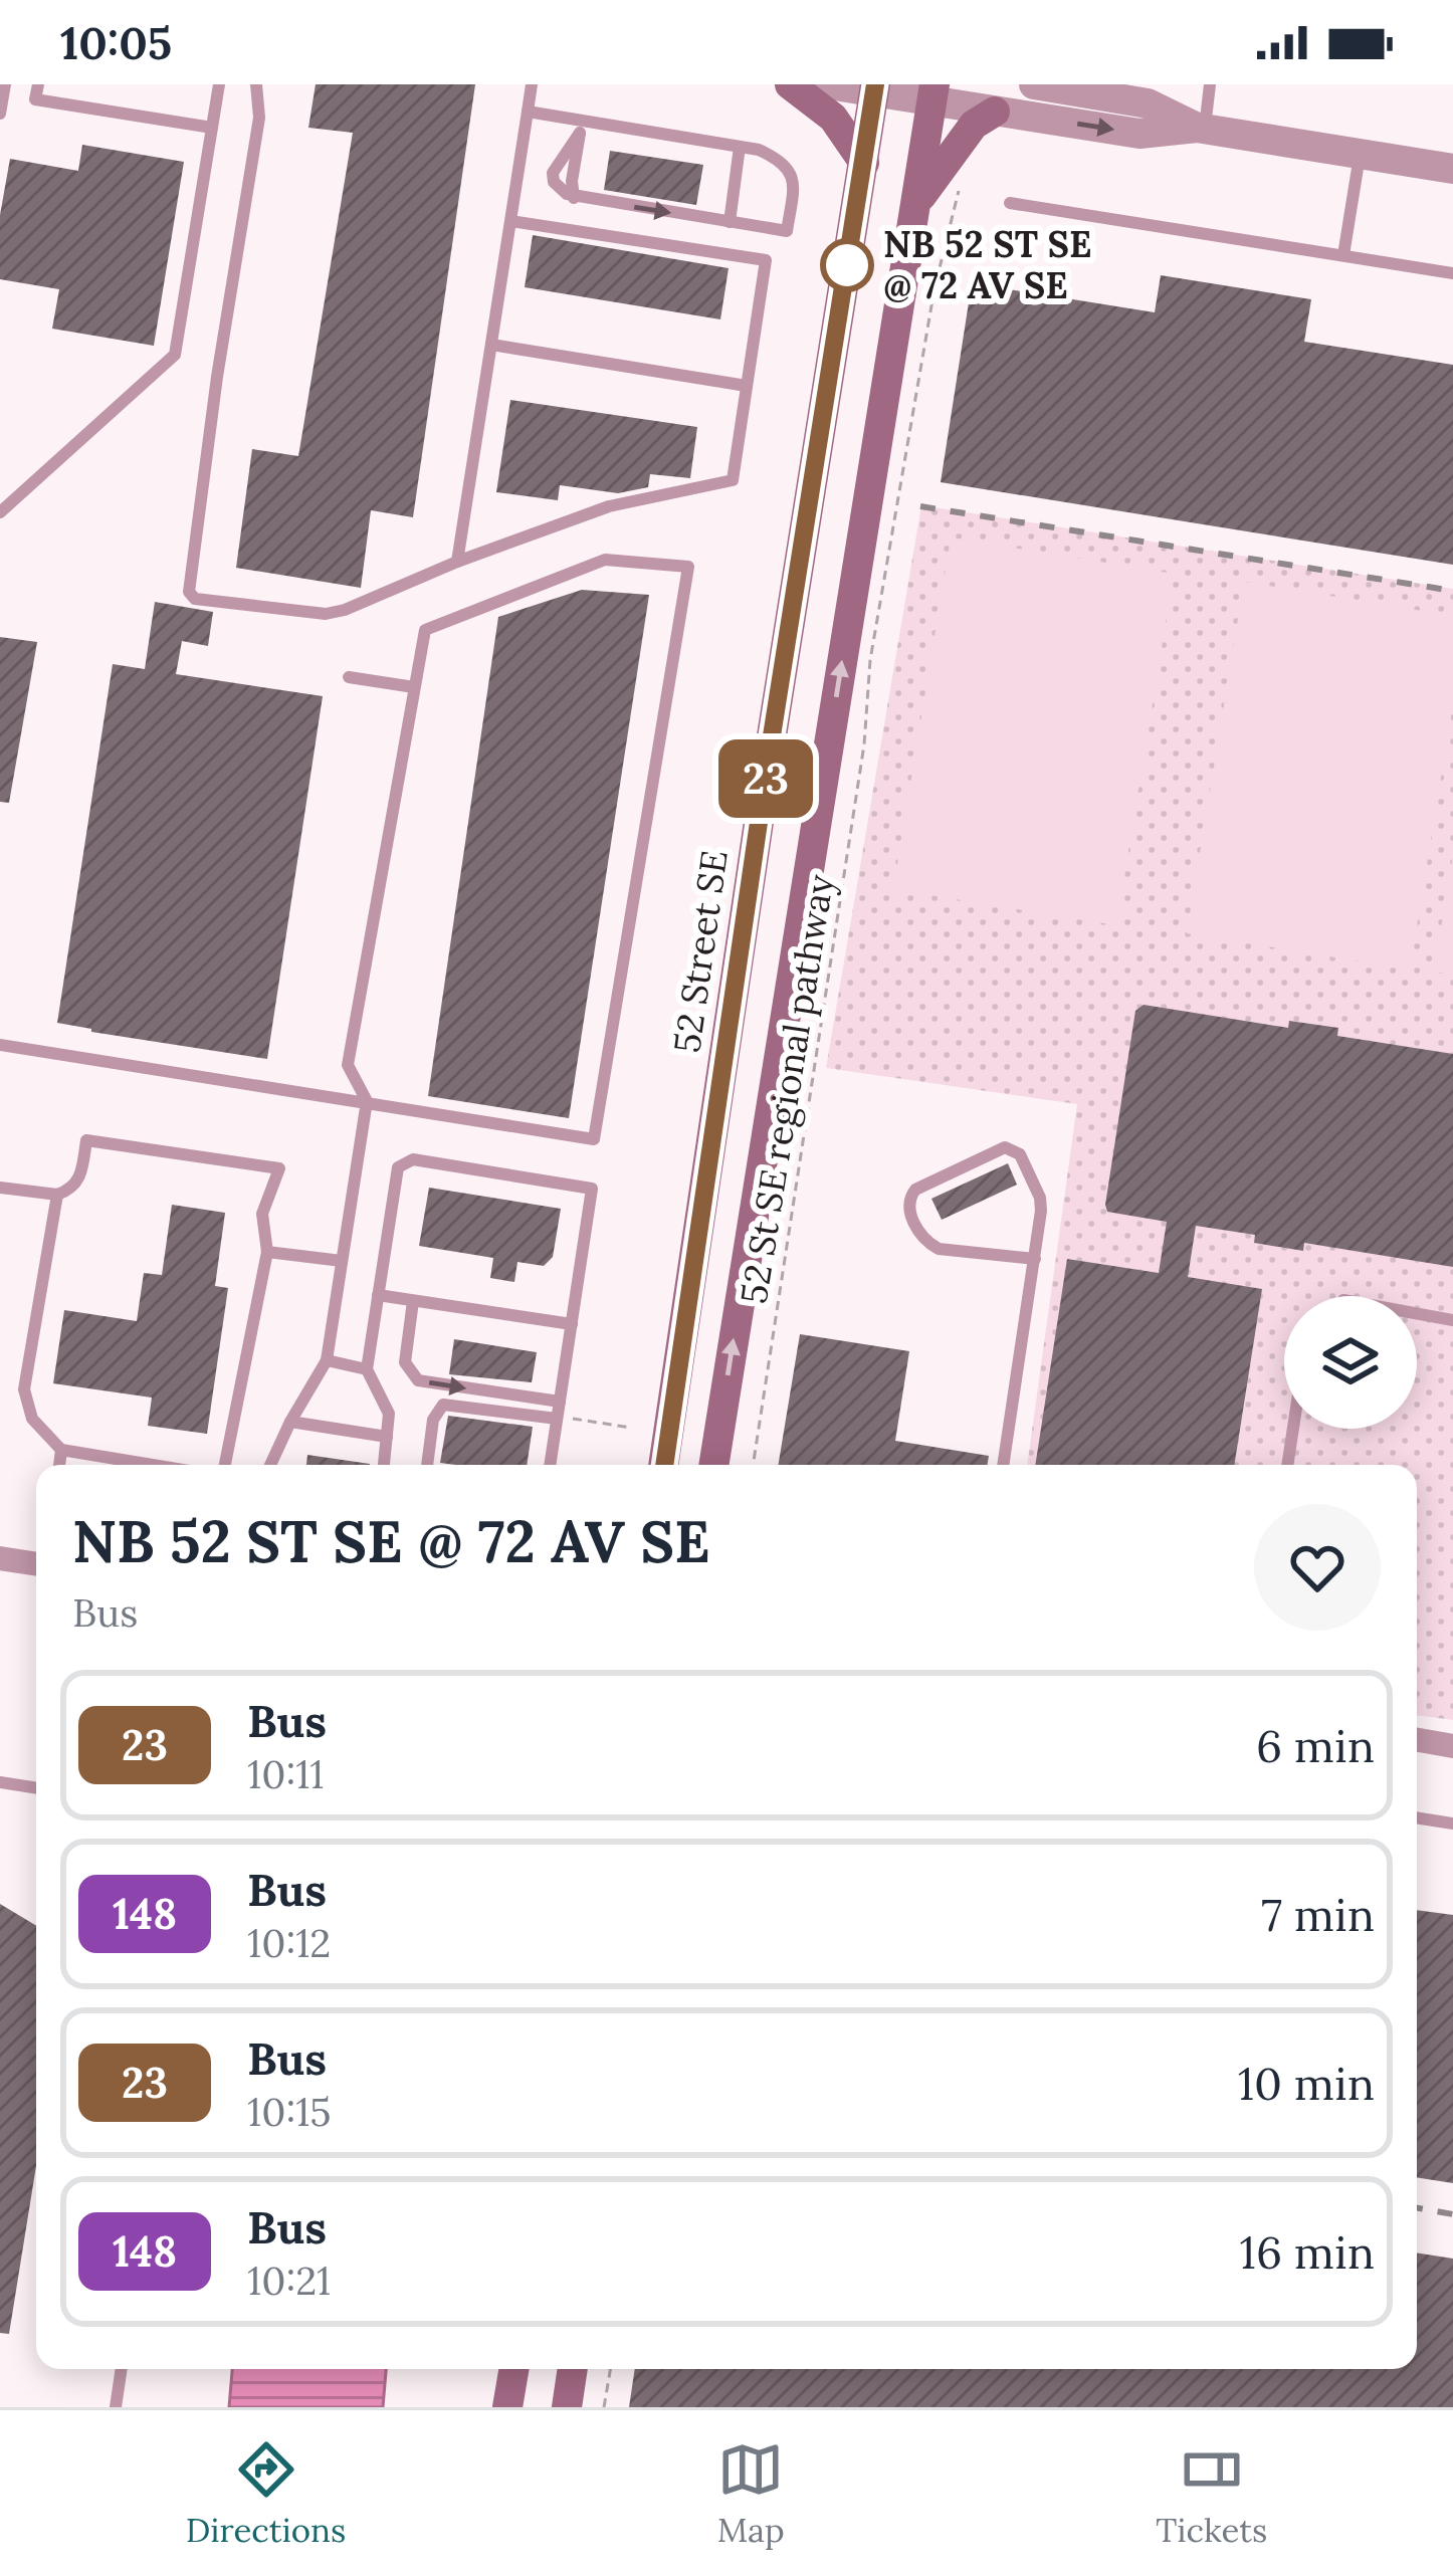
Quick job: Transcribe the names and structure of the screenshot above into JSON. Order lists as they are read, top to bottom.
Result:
{
  "streets": {
    "main road": ["52 Street SE"],
    "path": ["52 St SE regional pathway"]
  },
  "places": ["NB 52 ST SE @ 72 AV SE"],
  "lines": ["bus line 23"],
  "page": {
    "status": "10:05",
    "on_map": "23",
    "heading": ["NB 52 ST SE @ 72 AV SE", "Bus"],
    "list": [
      {
        "mark": "23",
        "name": "Bus",
        "note": "10:11",
        "value": "6 min"
      },
      {
        "mark": "148",
        "name": "Bus",
        "note": "10:12",
        "value": "7 min"
      },
      {
        "mark": "23",
        "name": "Bus",
        "note": "10:15",
        "value": "10 min"
      },
      {
        "mark": "148",
        "name": "Bus",
        "note": "10:21",
        "value": "16 min"
      }
    ],
    "tabs": ["Directions", "Map", "Tickets"]
  }
}
